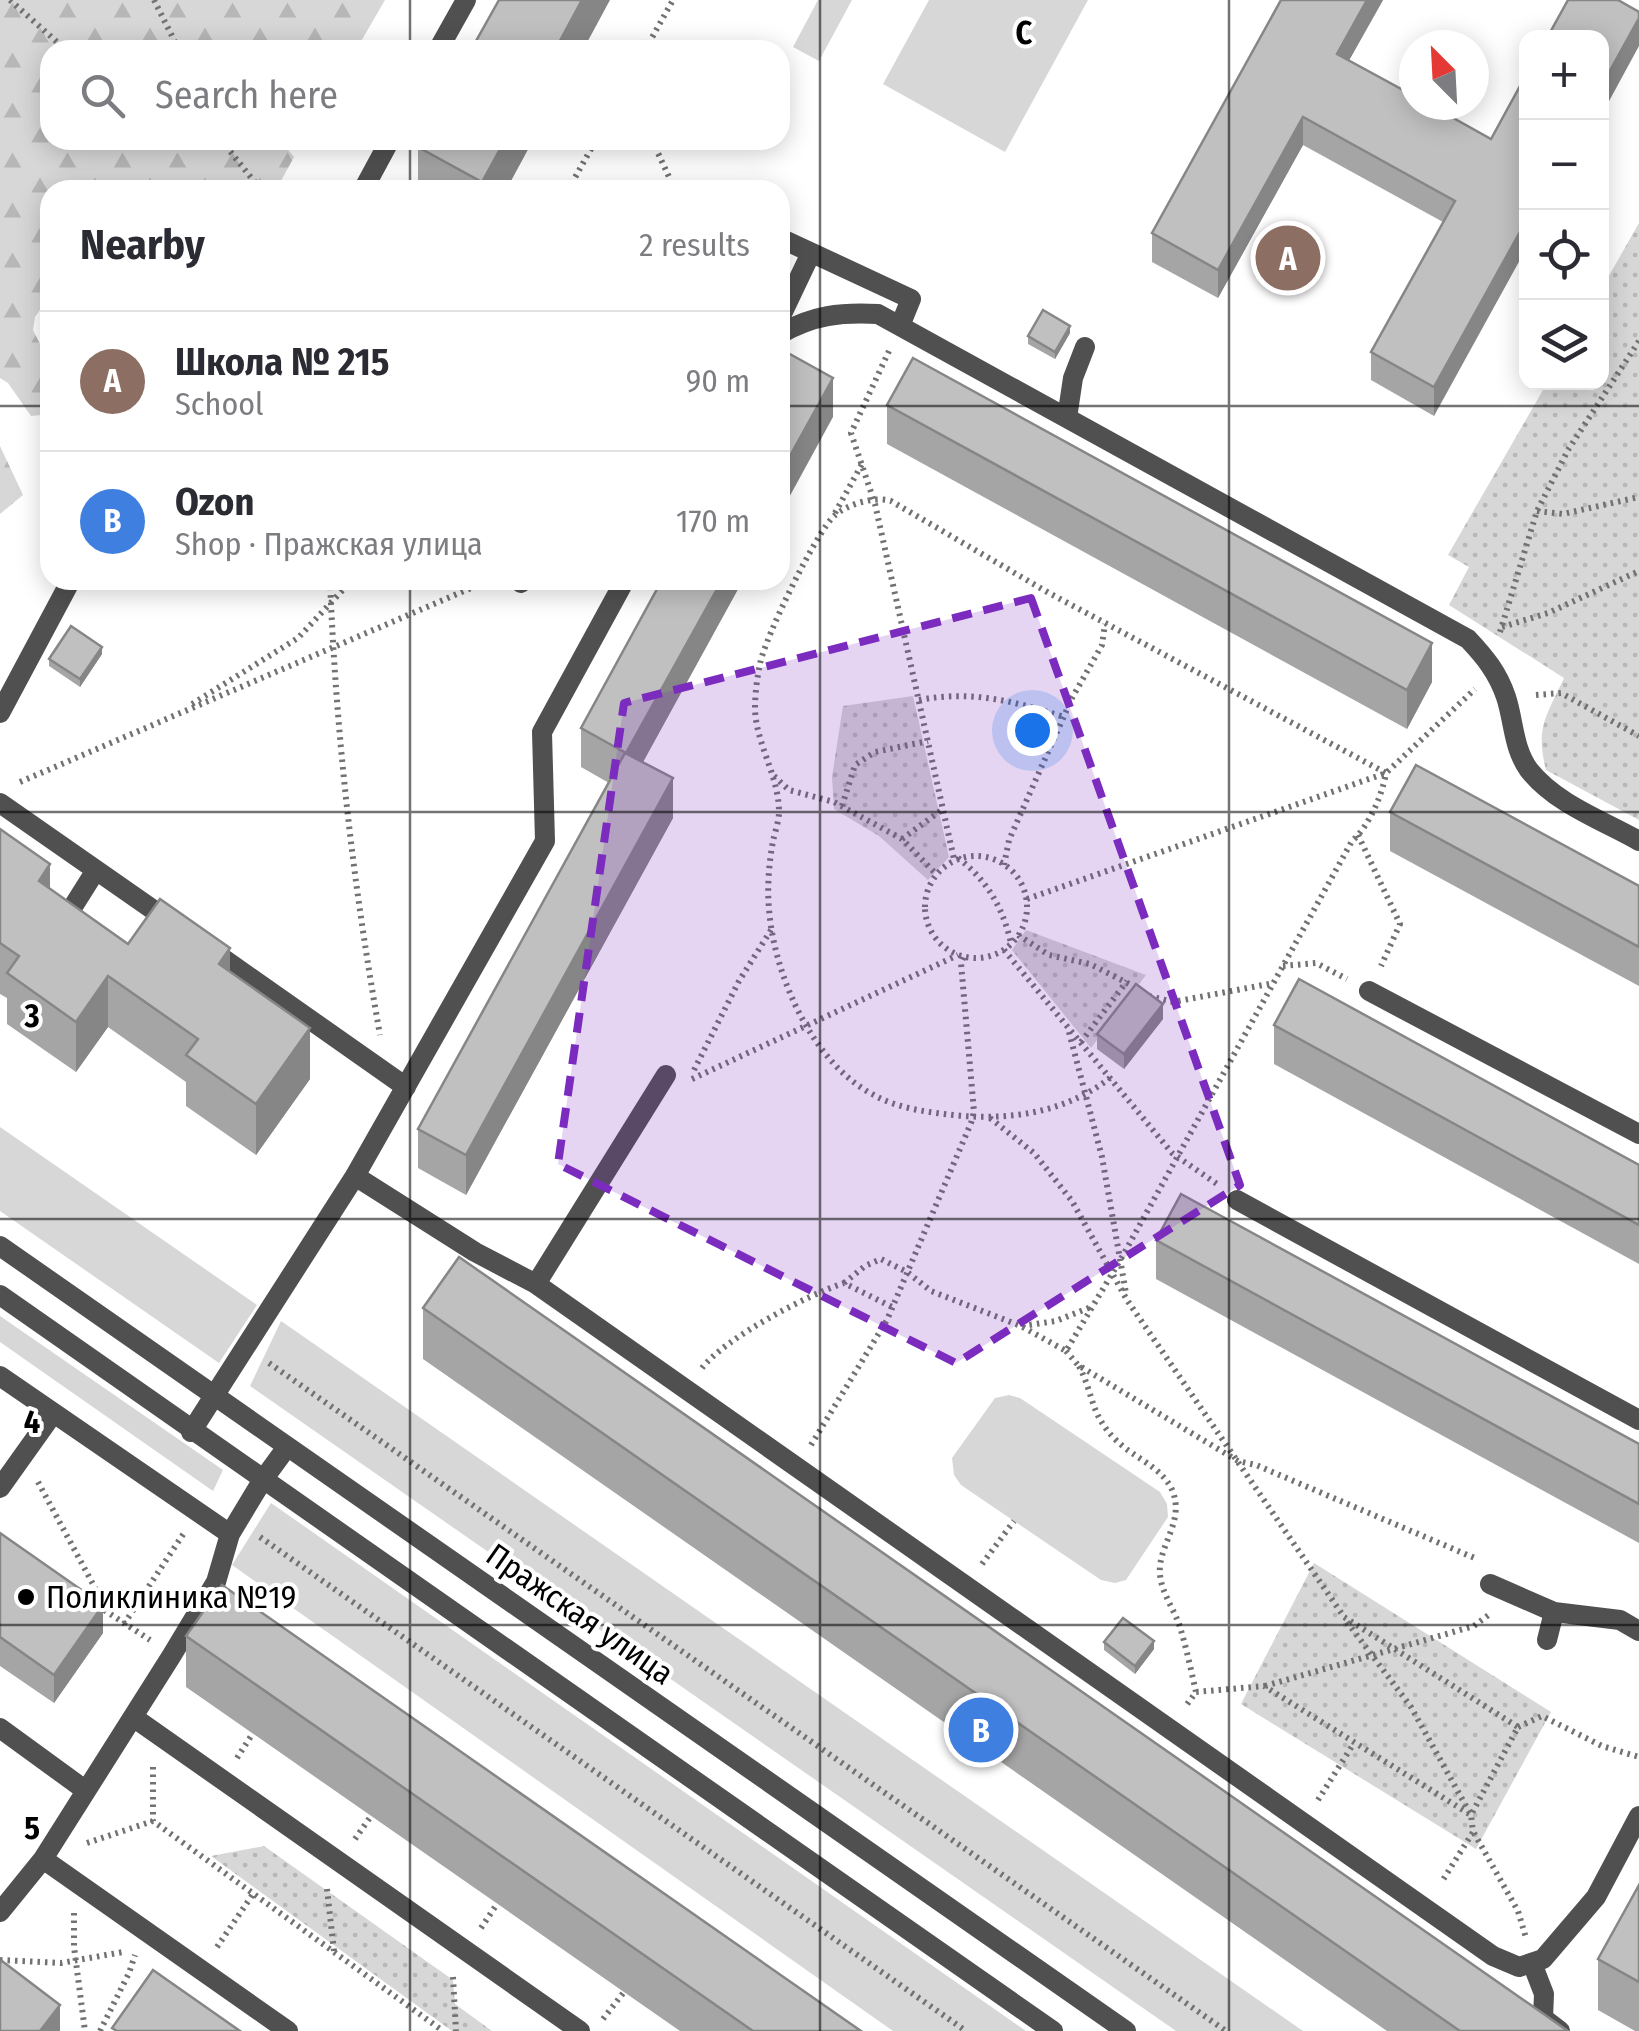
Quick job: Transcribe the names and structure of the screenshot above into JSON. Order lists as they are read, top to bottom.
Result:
{
  "streets": {
    "street": ["Пражская улица"]
  },
  "places": ["Поликлиника №19"],
  "north": "top left",
  "page": {
    "map_buttons": ["+", "−"],
    "search": "Search here",
    "heading": ["Nearby", "2 results"],
    "pins": ["A", "B"],
    "list": [
      {
        "mark": "A",
        "name": "Школа № 215",
        "note": "School",
        "value": "90 m"
      },
      {
        "mark": "B",
        "name": "Ozon",
        "note": "Shop · Пражская улица",
        "value": "170 m"
      }
    ]
  },
  "grid": {
    "columns": ["C"],
    "rows": ["3", "4", "5"]
  }
}
